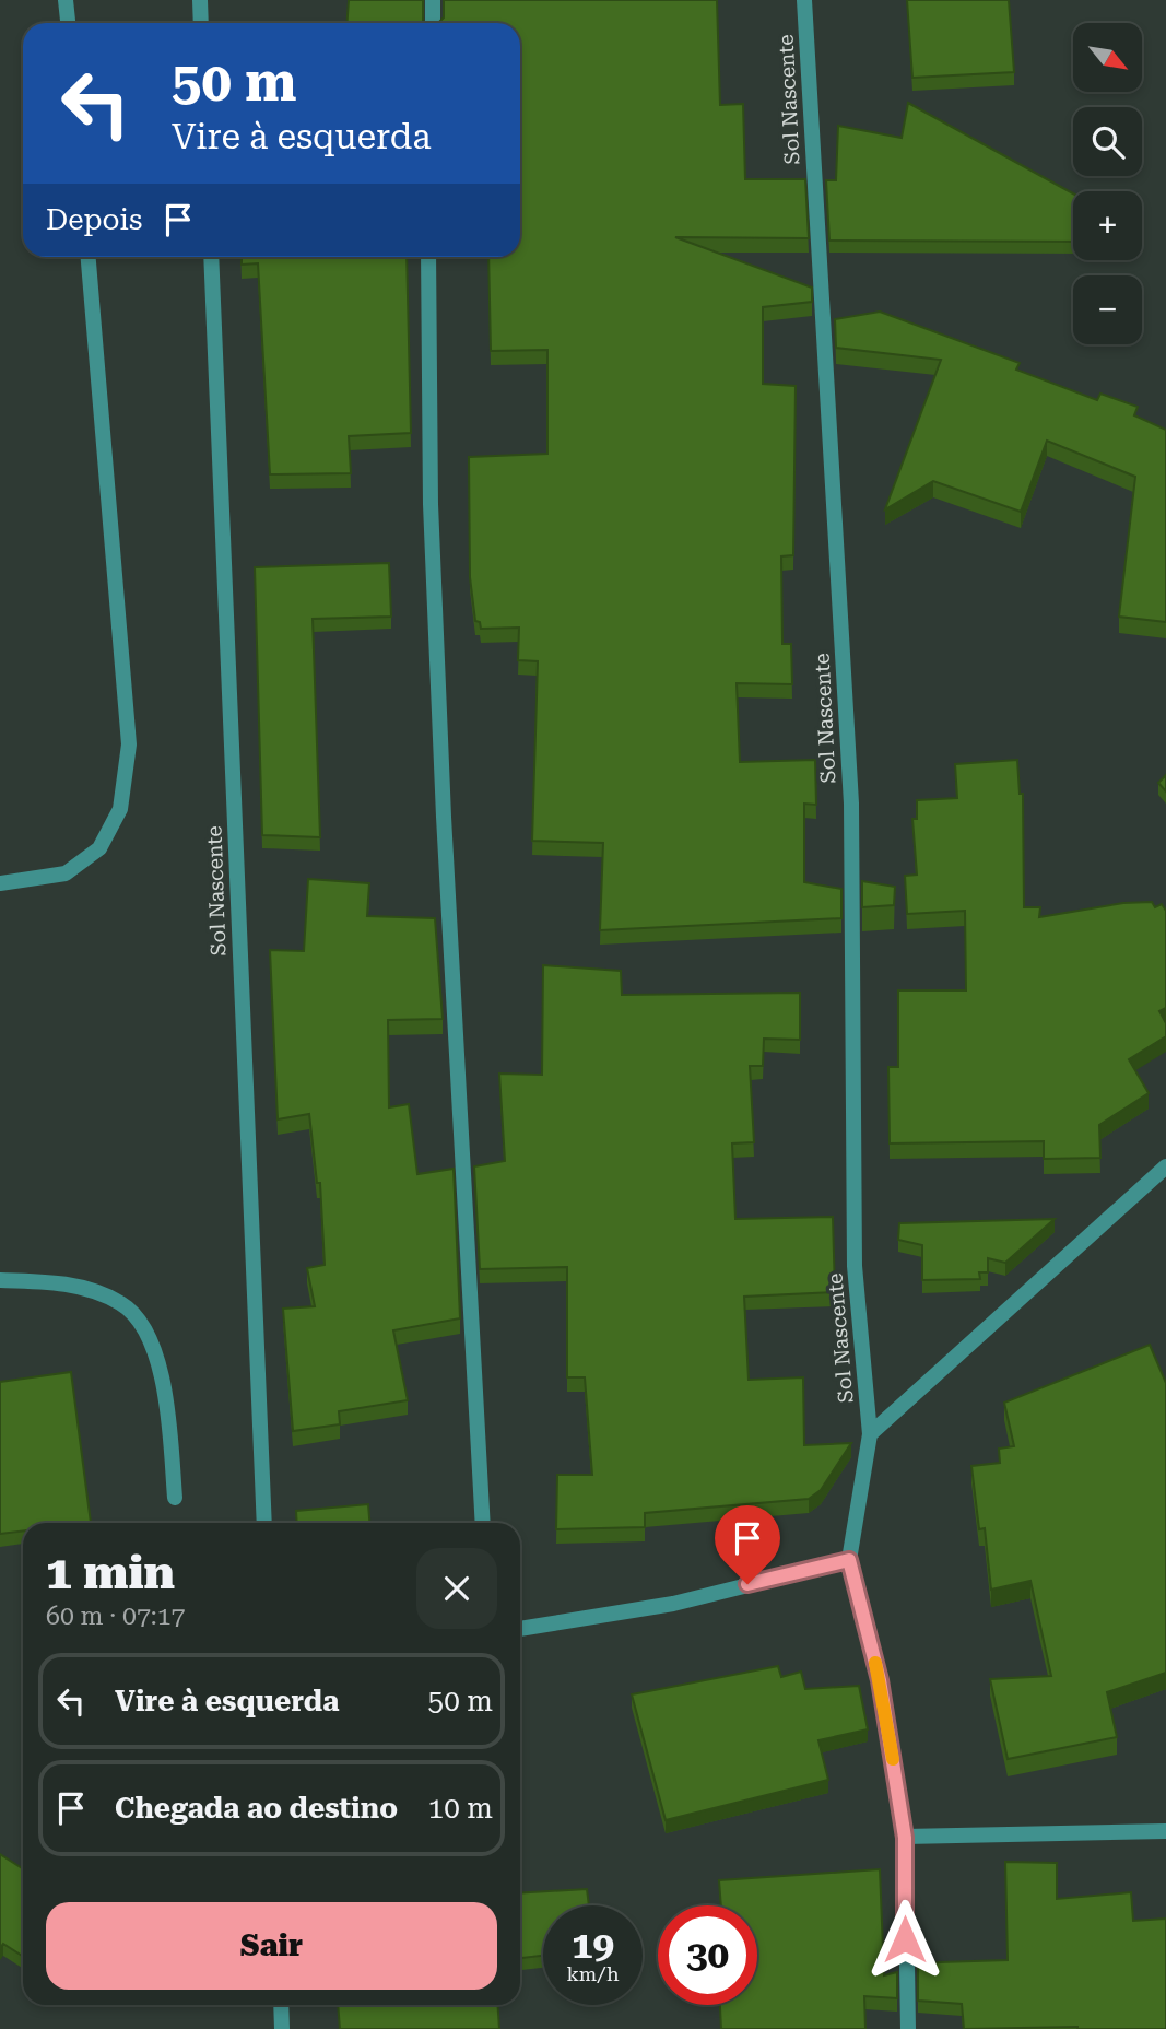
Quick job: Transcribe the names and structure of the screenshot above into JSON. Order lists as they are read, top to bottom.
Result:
{
  "streets": {
    "street": ["Sol Nascente"]
  },
  "north": "bottom right",
  "page": {
    "map_buttons": ["+", "−"],
    "turn": ["50 m", "Vire à esquerda"],
    "then": "Depois",
    "heading": ["1 min", "60 m · 07:17"],
    "list": [
      {
        "name": "Vire à esquerda",
        "value": "50 m"
      },
      {
        "name": "Chegada ao destino",
        "value": "10 m"
      }
    ],
    "buttons": "Sair",
    "speed": "19 km/h",
    "limit": "30"
  }
}
